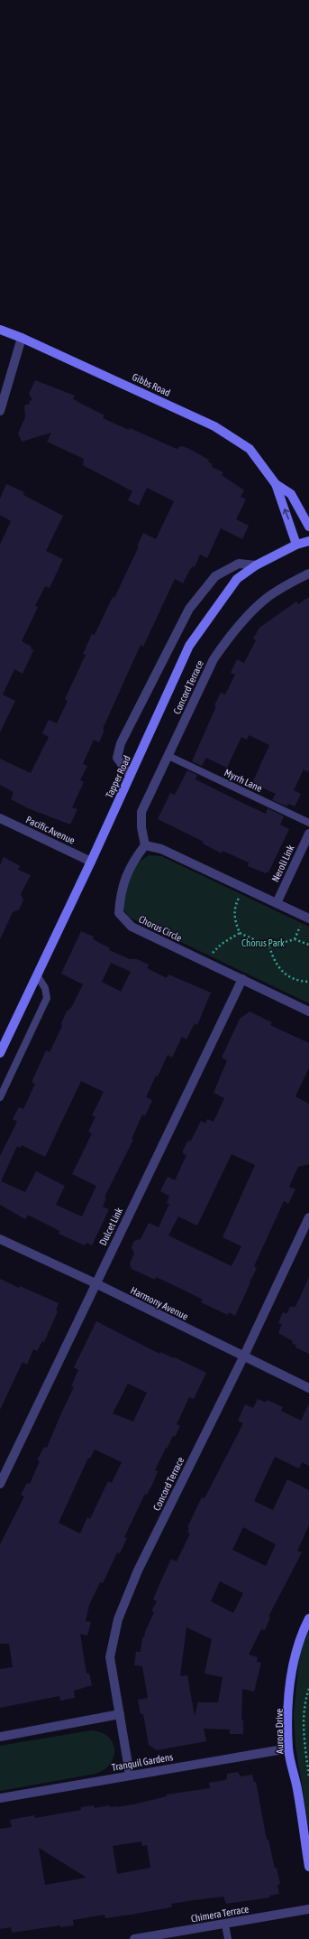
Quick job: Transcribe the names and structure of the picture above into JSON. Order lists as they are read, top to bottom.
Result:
{
  "streets": {
    "street": [
      "Gibbs Road",
      "Concord Terrace",
      "Tapper Road",
      "Pacific Avenue",
      "Neroli Link",
      "Chorus Circle",
      "Dulcet Link",
      "Harmony Avenue",
      "Aurora Drive",
      "Tranquil Gardens",
      "Chimera Terrace"
    ],
    "lane": ["Myrrh Lane"]
  },
  "crossings": [
    ["Gibbs Road", "Tapper Road"],
    ["Concord Terrace", "Myrrh Lane"],
    ["Concord Terrace", "Chorus Circle"],
    ["Concord Terrace", "Harmony Avenue"],
    ["Concord Terrace", "Tranquil Gardens"],
    ["Tapper Road", "Pacific Avenue"],
    ["Chorus Circle", "Dulcet Link"],
    ["Dulcet Link", "Harmony Avenue"],
    ["Aurora Drive", "Tranquil Gardens"]
  ],
  "parks": ["Chorus Park"]
}
